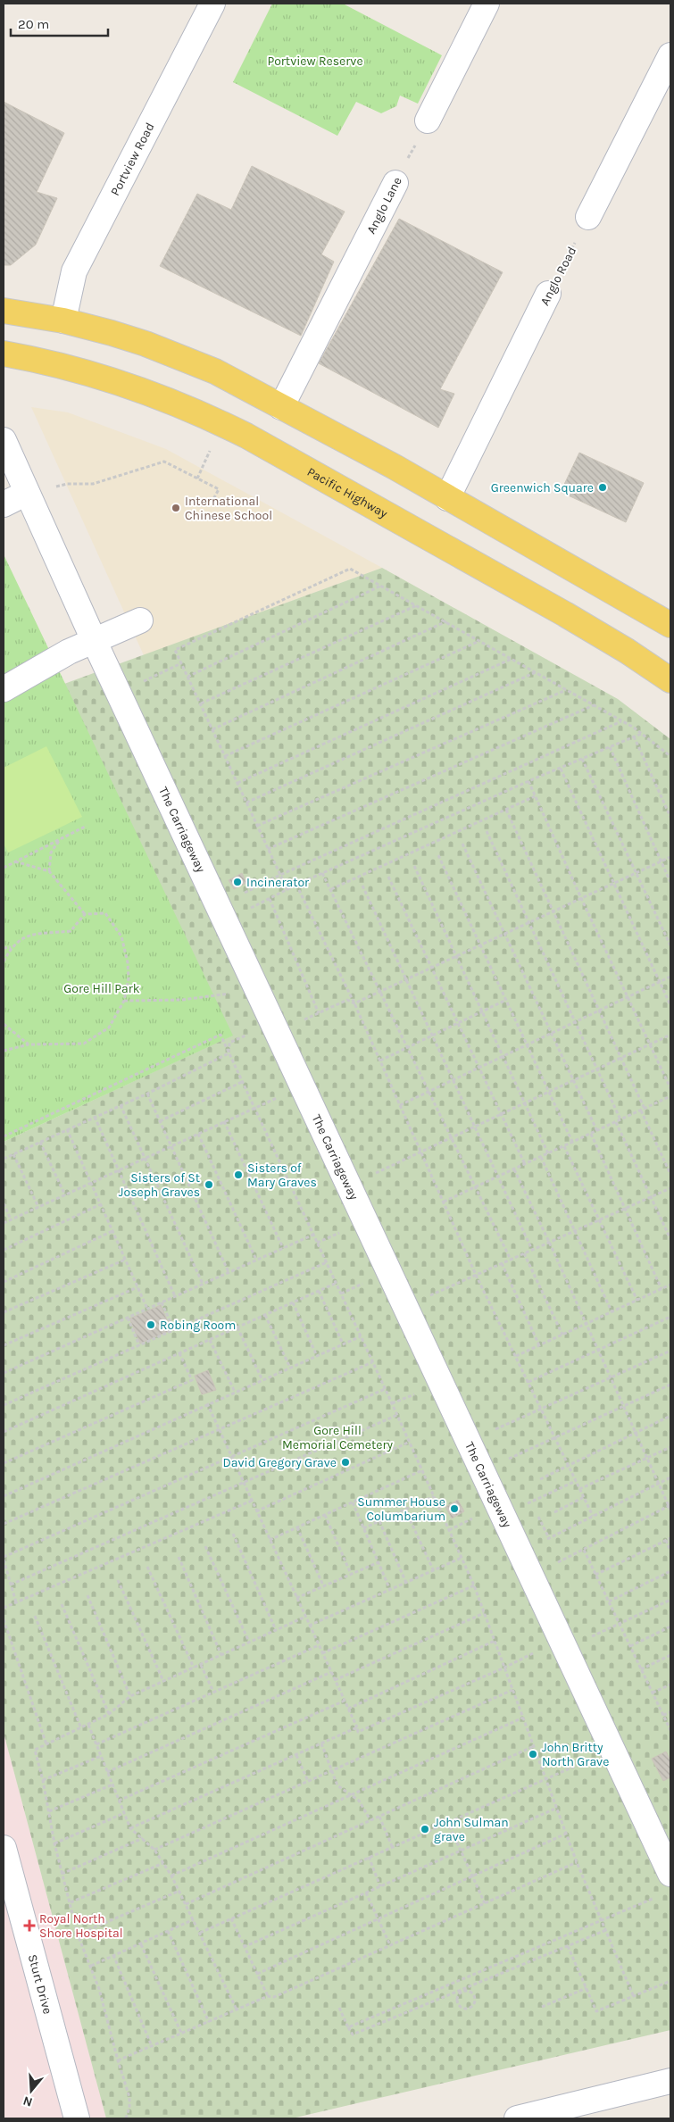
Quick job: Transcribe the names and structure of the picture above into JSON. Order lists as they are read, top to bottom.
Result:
{
  "streets": {
    "main road": ["Pacific Highway"],
    "street": [
      "Portview Road",
      "Anglo Lane",
      "Anglo Road",
      "The Carriageway",
      "Sturt Drive"
    ]
  },
  "parks": ["Portview Reserve", "Gore Hill Park", "Gore Hill Memorial Cemetery"],
  "places": {
    "other": [
      "Greenwich Square",
      "International Chinese School",
      "Incinerator",
      "Sisters of Mary Graves",
      "Sisters of St Joseph Graves",
      "Robing Room",
      "David Gregory Grave",
      "Summer House Columbarium",
      "John Britty North Grave",
      "John Sulman grave"
    ],
    "health": ["Royal North Shore Hospital"]
  },
  "scale_bar": "20 m",
  "north": "bottom"
}
